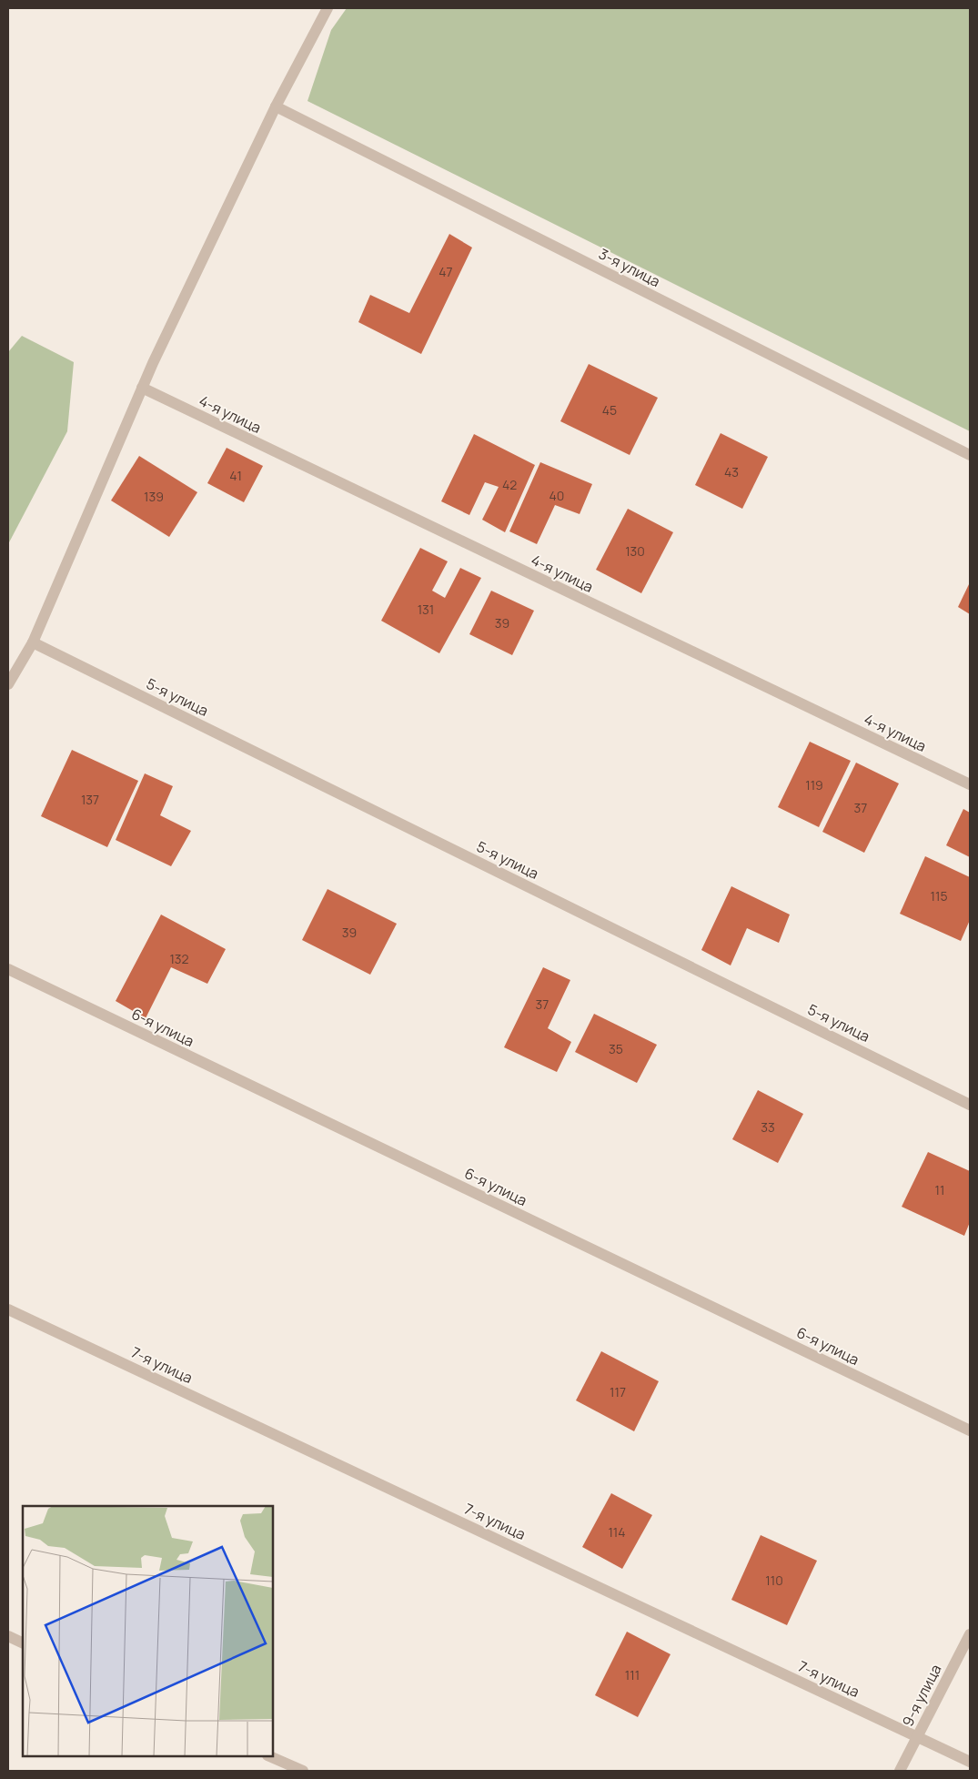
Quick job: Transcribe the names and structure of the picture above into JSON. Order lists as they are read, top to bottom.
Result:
{
  "streets": {
    "street": [
      "3-я улица",
      "4-я улица",
      "5-я улица",
      "6-я улица",
      "7-я улица",
      "9-я улица"
    ]
  },
  "crossings": [
    ["7-я улица", "9-я улица"]
  ],
  "house_numbers": [
    "47",
    "45",
    "43",
    "41",
    "42",
    "40",
    "139",
    "130",
    "131",
    "39",
    "119",
    "137",
    "37",
    "115",
    "39",
    "132",
    "37",
    "35",
    "33",
    "11",
    "117",
    "114",
    "110",
    "111"
  ]
}
